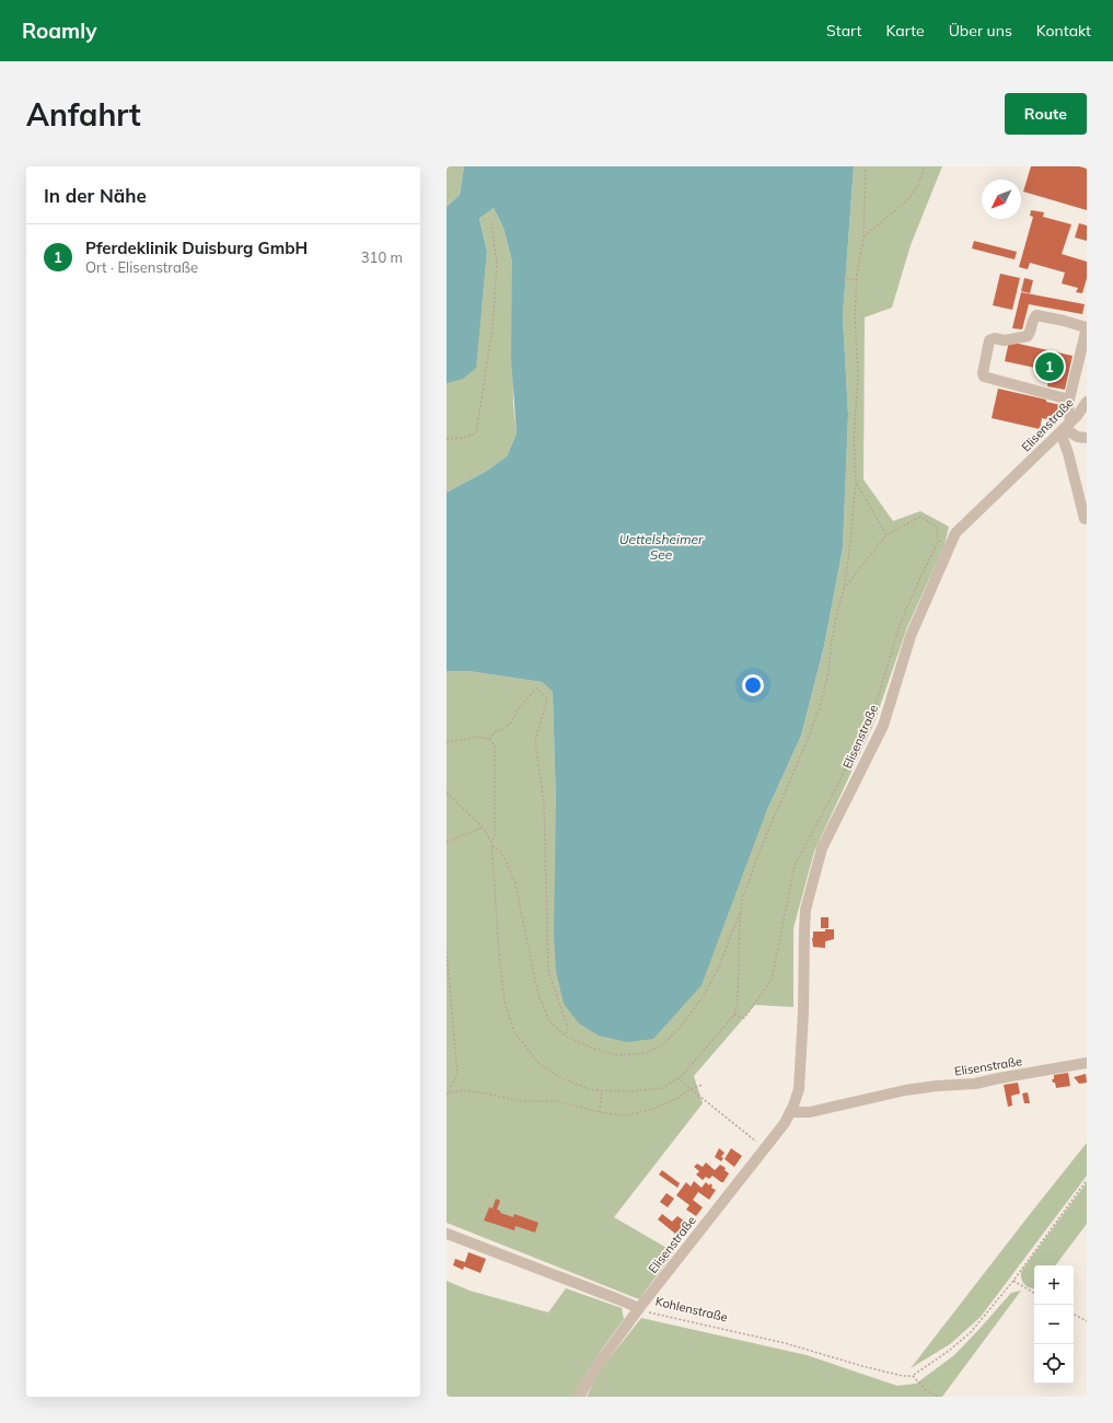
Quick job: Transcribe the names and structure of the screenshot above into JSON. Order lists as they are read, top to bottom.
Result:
{
  "streets": {
    "street": ["Elisenstraße", "Kohlenstraße"]
  },
  "crossings": [
    ["Elisenstraße", "Kohlenstraße"]
  ],
  "water": ["Uettelsheimer See"],
  "north": "bottom left",
  "page": {
    "header": "Roamly",
    "nav": [
      "Start",
      "Karte",
      "Über uns",
      "Kontakt"
    ],
    "buttons": "Route",
    "title": "Anfahrt",
    "heading": "In der Nähe",
    "list": [
      {
        "mark": "1",
        "name": "Pferdeklinik Duisburg GmbH",
        "note": "Ort · Elisenstraße",
        "value": "310 m"
      }
    ],
    "pins": "1",
    "map_buttons": ["+", "−"]
  }
}
